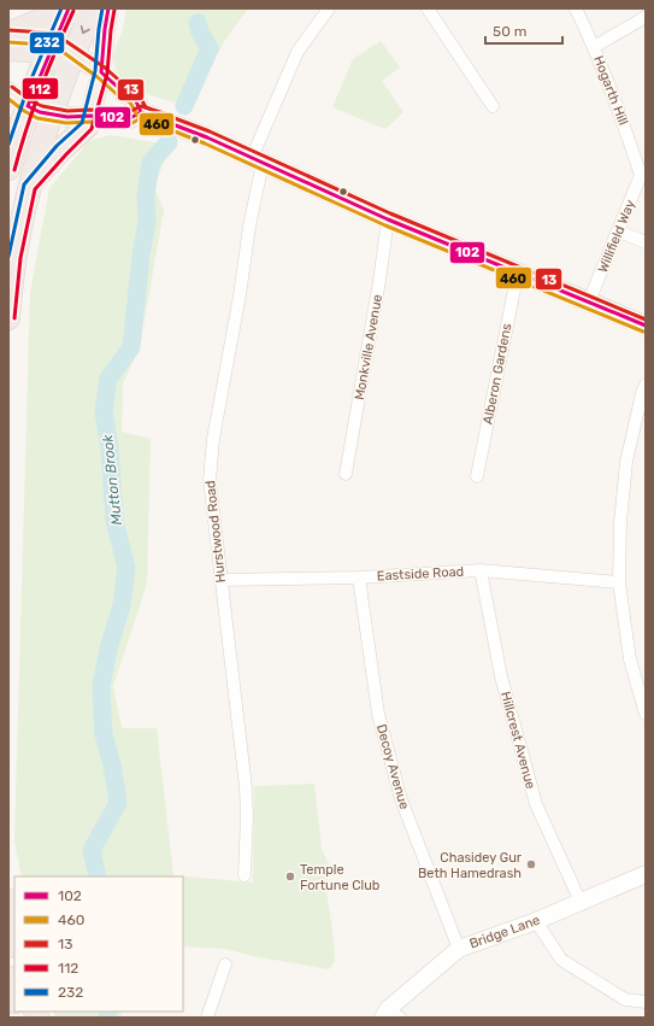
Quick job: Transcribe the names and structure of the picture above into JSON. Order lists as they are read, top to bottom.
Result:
{
  "streets": {
    "street": [
      "Hogarth Hill",
      "Willifield Way",
      "Monkville Avenue",
      "Alberon Gardens",
      "Hurstwood Road",
      "Eastside Road",
      "Hillcrest Avenue",
      "Decoy Avenue",
      "Bridge Lane"
    ]
  },
  "crossings": [
    ["Hogarth Hill", "Willifield Way"],
    ["Hurstwood Road", "Eastside Road"],
    ["Eastside Road", "Hillcrest Avenue"],
    ["Eastside Road", "Decoy Avenue"],
    ["Hillcrest Avenue", "Bridge Lane"],
    ["Decoy Avenue", "Bridge Lane"]
  ],
  "water": ["Mutton Brook"],
  "places": ["Chasidey Gur Beth Hamedrash", "Temple Fortune Club"],
  "lines": [
    "transit line 102",
    "transit line 232",
    "transit line 112",
    "transit line 13",
    "transit line 460"
  ],
  "legend": [
    "102",
    "460",
    "13",
    "112",
    "232"
  ],
  "scale_bar": "50 m"
}
